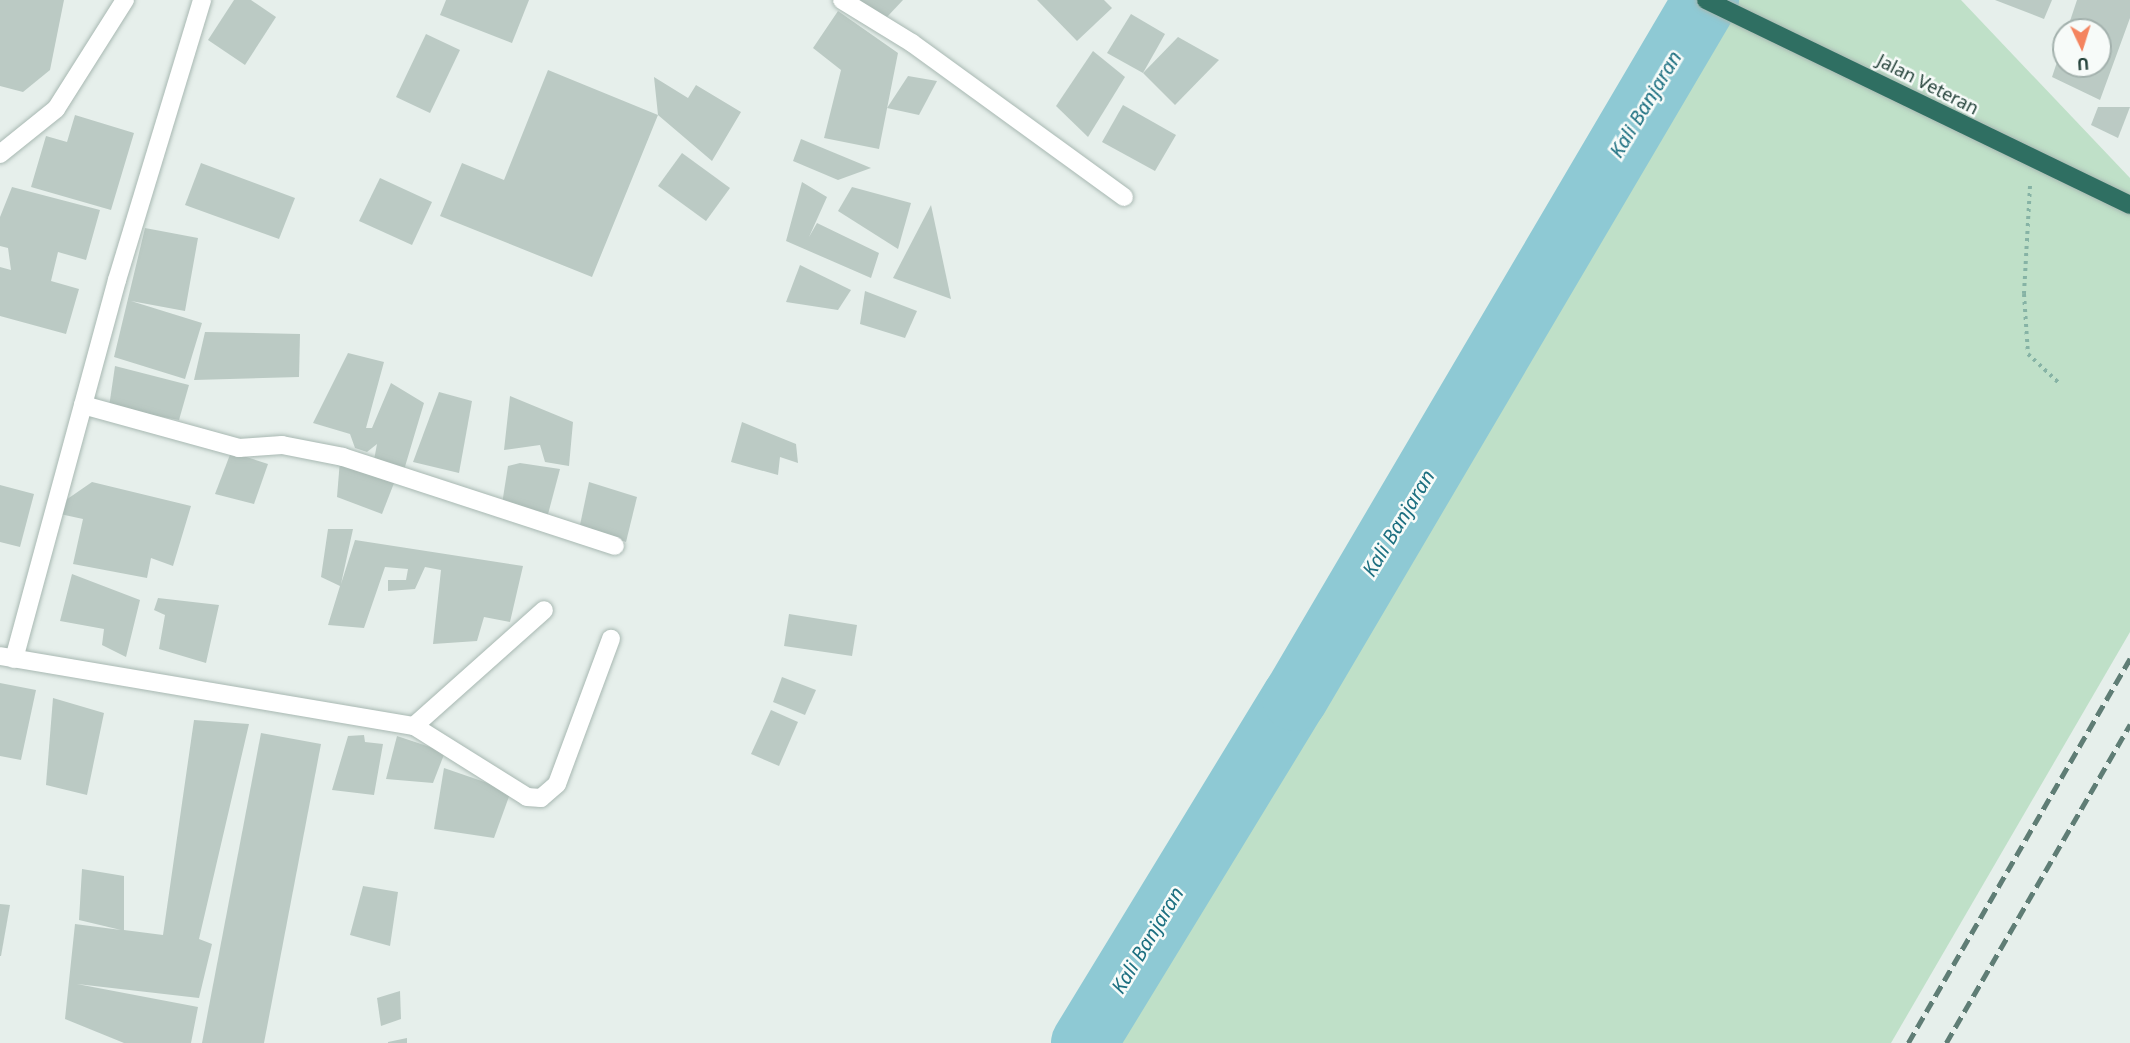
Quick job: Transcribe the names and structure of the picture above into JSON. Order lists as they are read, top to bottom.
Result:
{
  "streets": {
    "highway": ["Jalan Veteran"]
  },
  "water": ["Kali Banjaran"],
  "north": "bottom"
}
